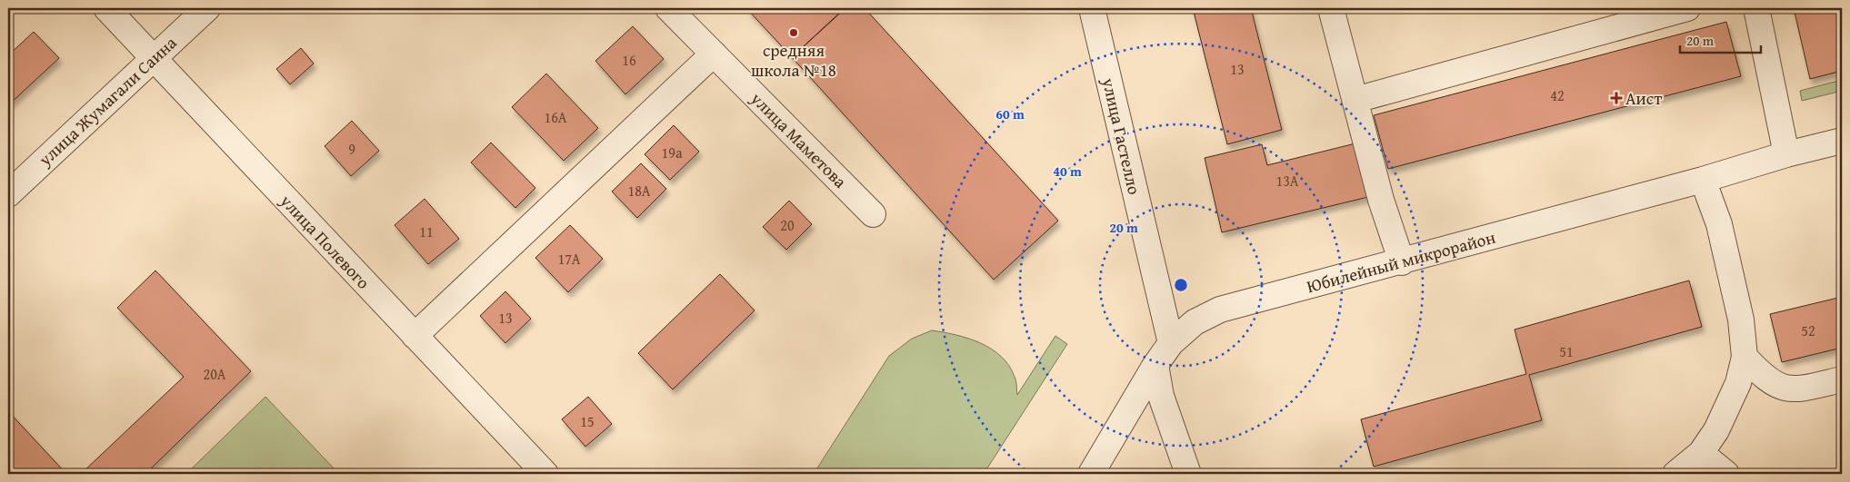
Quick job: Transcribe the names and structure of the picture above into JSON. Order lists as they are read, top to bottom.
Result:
{
  "streets": {
    "street": [
      "улица Жумагали Саина",
      "улица Гастелло",
      "улица Маметова",
      "улица Полевого",
      "Юбилейный микрорайон"
    ]
  },
  "crossings": [
    ["улица Жумагали Саина", "улица Полевого"],
    ["улица Гастелло", "Юбилейный микрорайон"]
  ],
  "places": {
    "other": ["средняя школа №18"],
    "health": ["Аист"]
  },
  "house_numbers": [
    "16",
    "13",
    "42",
    "16А",
    "9",
    "19а",
    "13А",
    "18А",
    "20",
    "11",
    "17А",
    "13",
    "52",
    "51",
    "20А",
    "15"
  ],
  "scale_bar": "20 m",
  "rings": ["60 m", "40 m", "20 m"]
}
